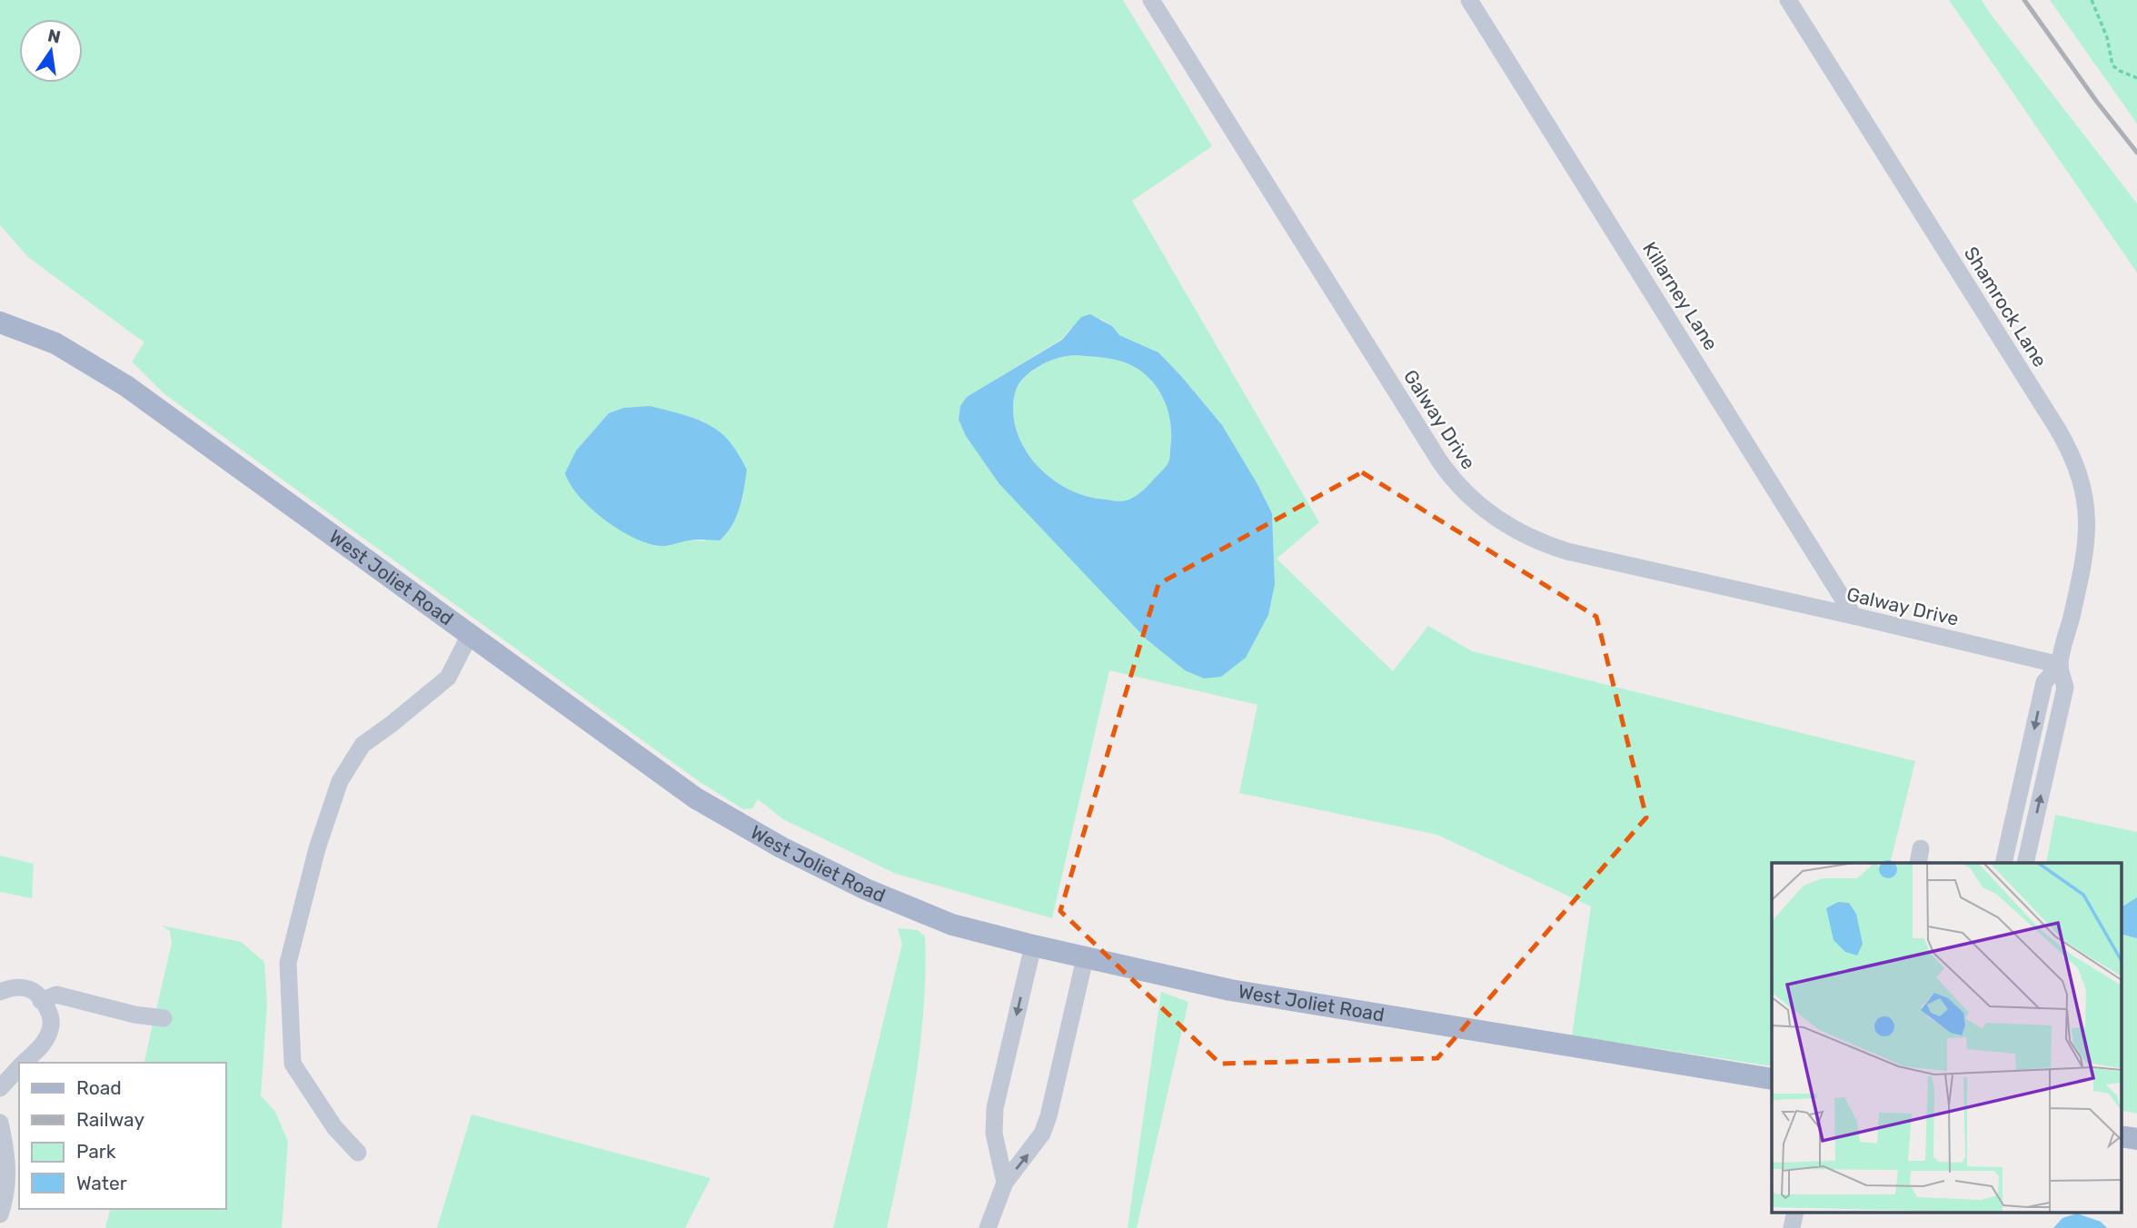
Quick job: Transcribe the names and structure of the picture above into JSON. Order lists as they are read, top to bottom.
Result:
{
  "streets": {
    "main road": ["West Joliet Road"],
    "street": ["Killarney Lane", "Shamrock Lane", "Galway Drive"]
  },
  "crossings": [
    ["Killarney Lane", "Galway Drive"],
    ["Shamrock Lane", "Galway Drive"]
  ],
  "legend": [
    "Road",
    "Railway",
    "Park",
    "Water"
  ],
  "north": "top"
}
